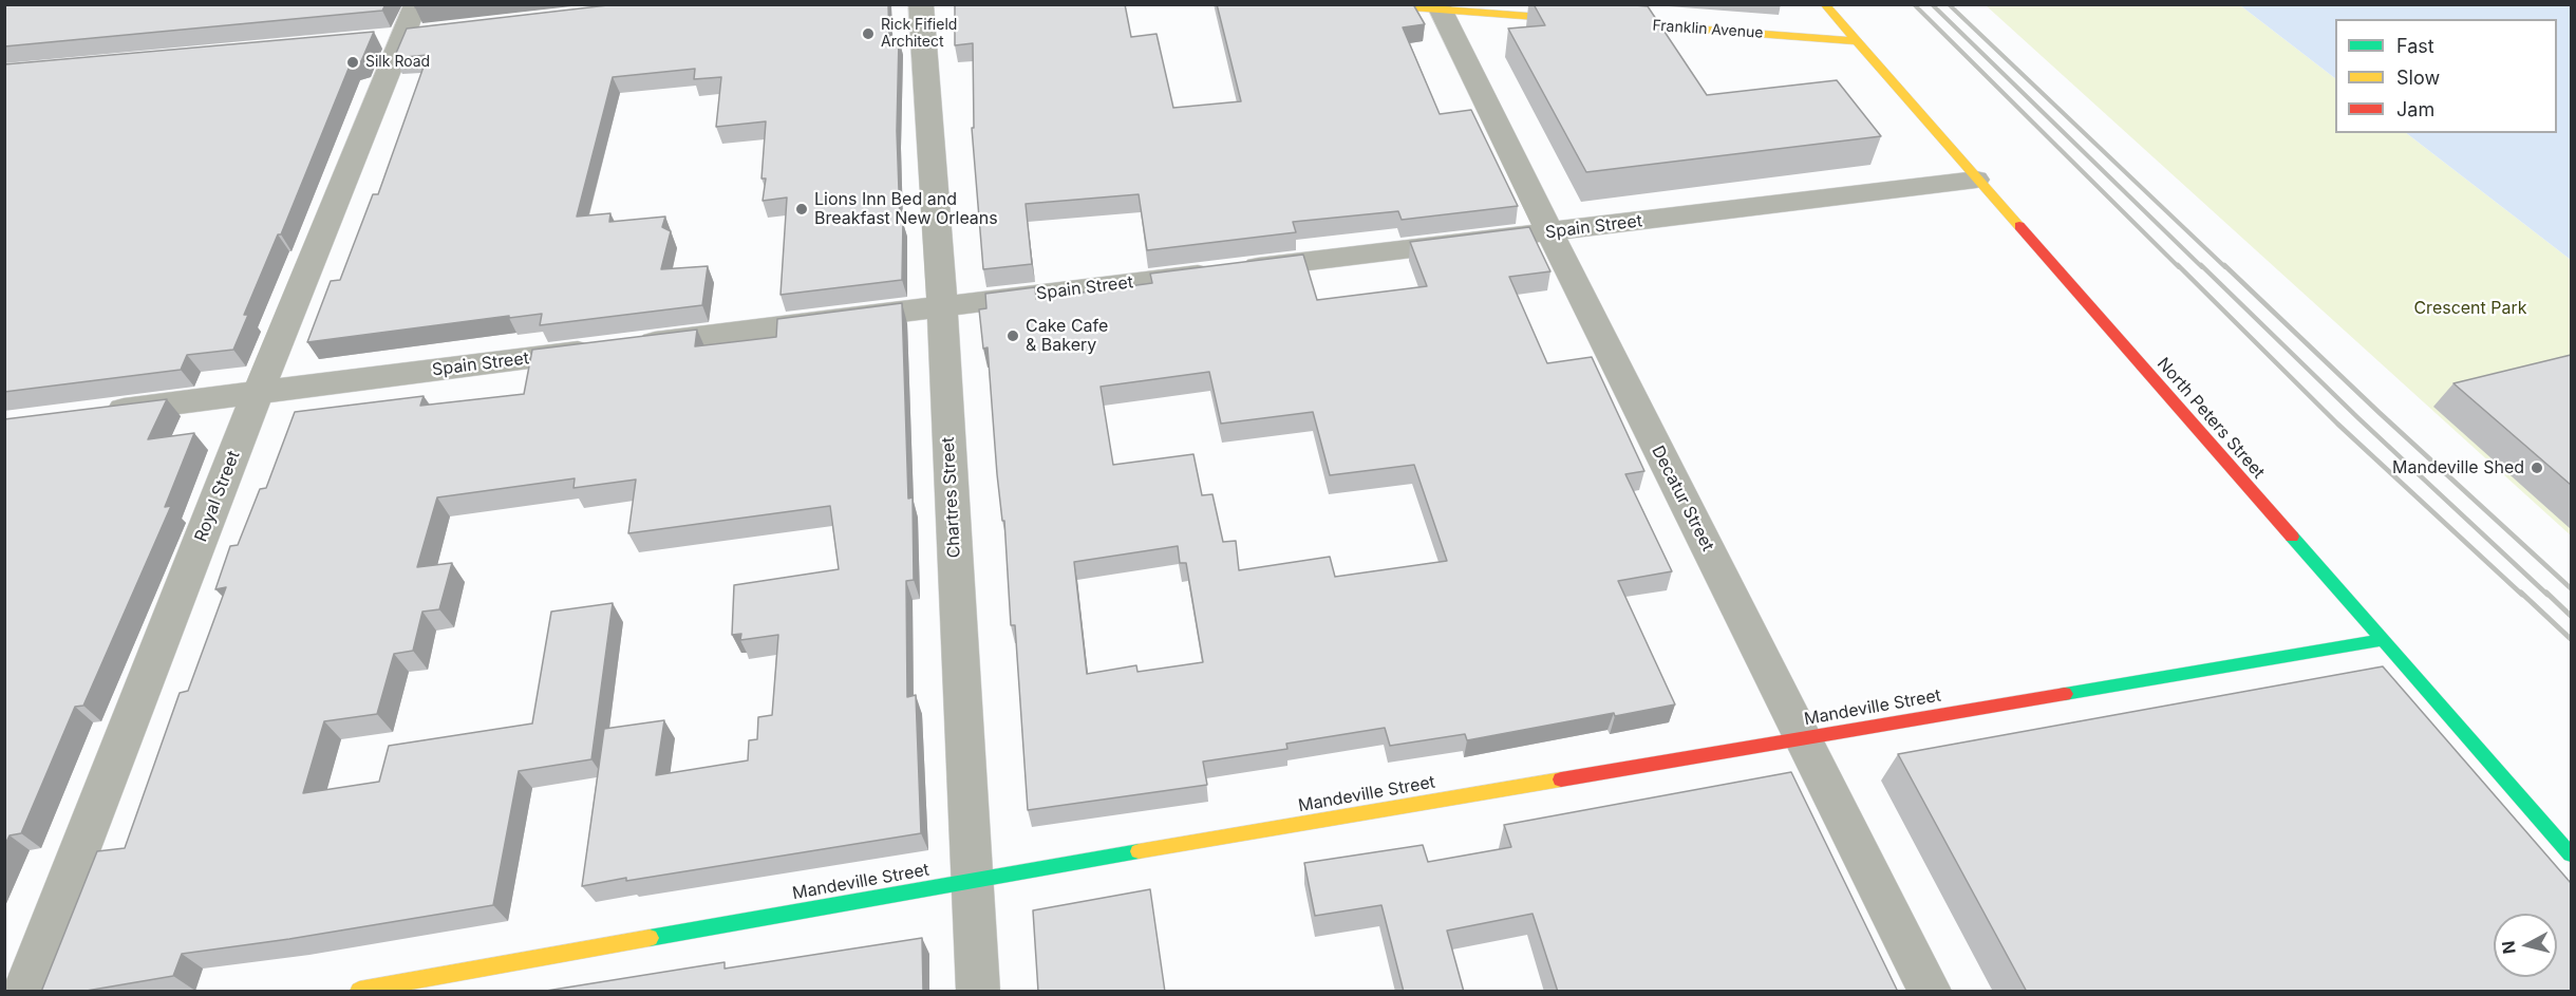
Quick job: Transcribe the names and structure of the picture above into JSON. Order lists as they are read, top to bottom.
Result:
{
  "streets": {
    "street": [
      "Franklin Avenue",
      "Spain Street",
      "North Peters Street",
      "Royal Street",
      "Chartres Street",
      "Decatur Street",
      "Mandeville Street"
    ]
  },
  "crossings": [
    ["Franklin Avenue", "North Peters Street"],
    ["Franklin Avenue", "Decatur Street"],
    ["Spain Street", "North Peters Street"],
    ["Spain Street", "Royal Street"],
    ["Spain Street", "Chartres Street"],
    ["Spain Street", "Decatur Street"],
    ["North Peters Street", "Mandeville Street"],
    ["Chartres Street", "Mandeville Street"],
    ["Decatur Street", "Mandeville Street"]
  ],
  "parks": ["Crescent Park"],
  "places": [
    "Rick Fifield Architect",
    "Silk Road",
    "Lions Inn Bed and Breakfast New Orleans",
    "Cake Cafe & Bakery",
    "Mandeville Shed"
  ],
  "legend": ["Fast", "Slow", "Jam"],
  "north": "left"
}
